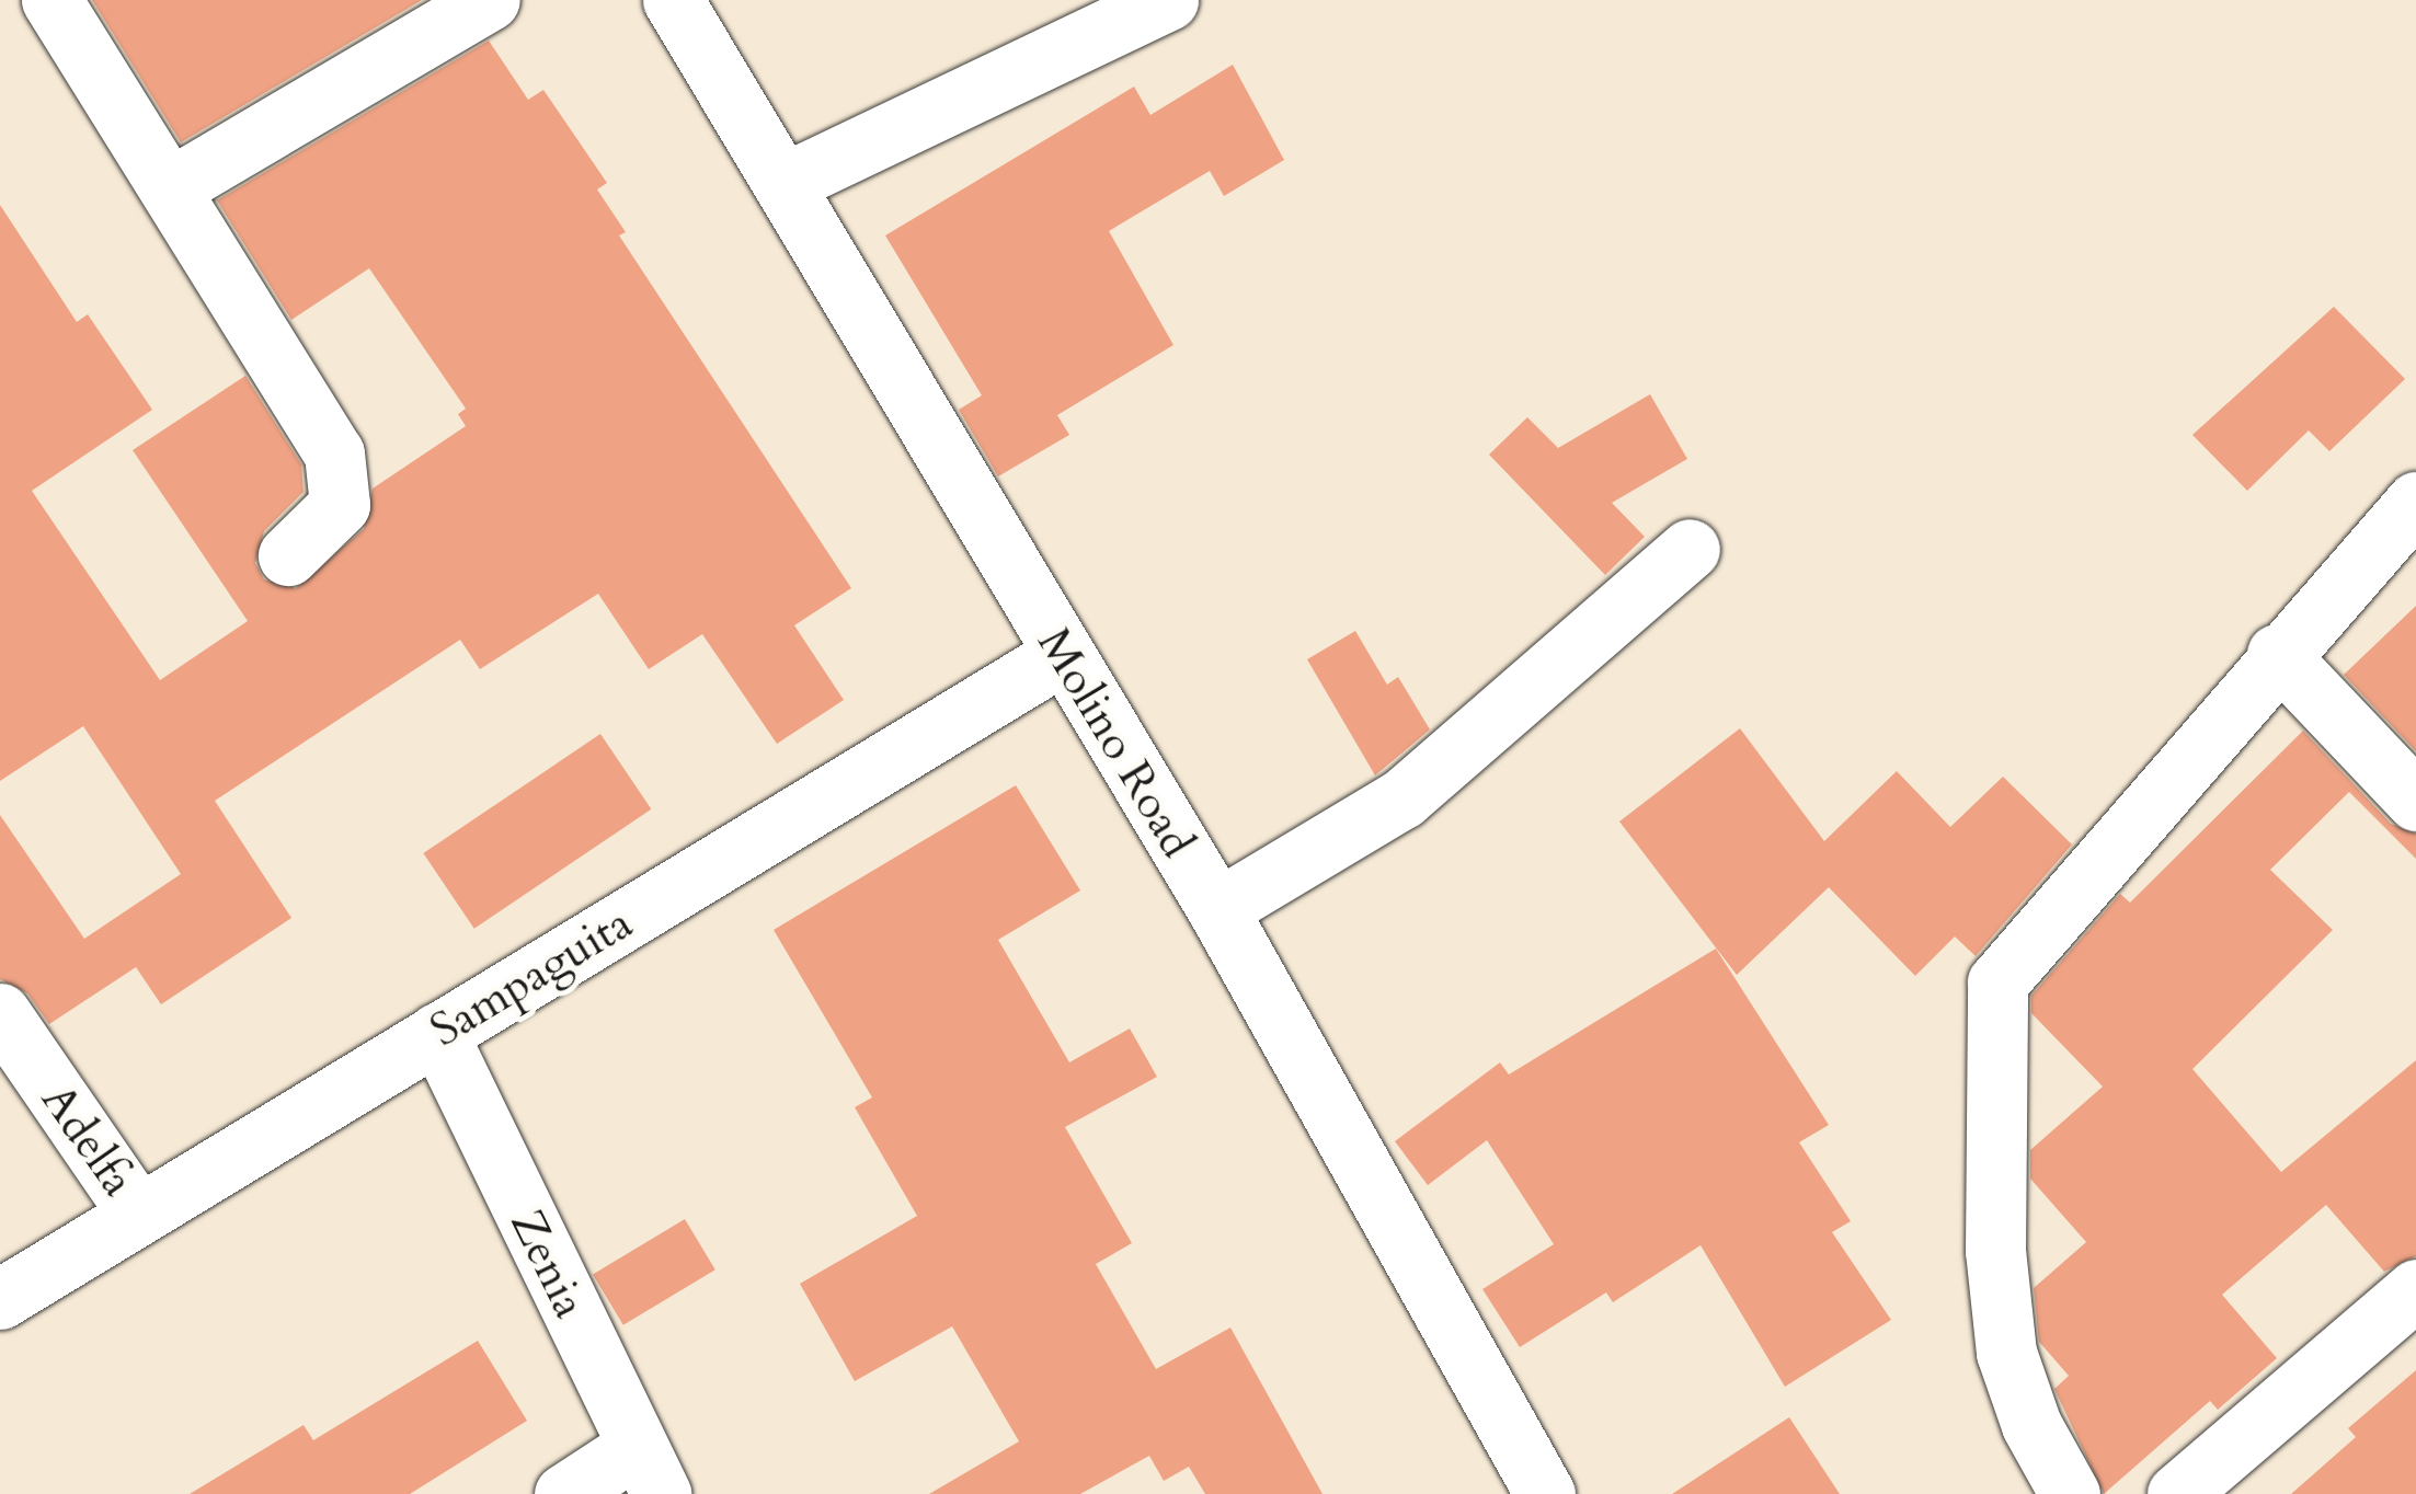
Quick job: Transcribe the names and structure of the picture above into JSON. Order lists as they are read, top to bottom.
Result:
{
  "streets": {
    "street": [
      "Molino Road",
      "Sampaguita",
      "Adelfa",
      "Zenia"
    ]
  },
  "crossings": [
    ["Molino Road", "Sampaguita"],
    ["Sampaguita", "Adelfa"],
    ["Sampaguita", "Zenia"]
  ]
}
